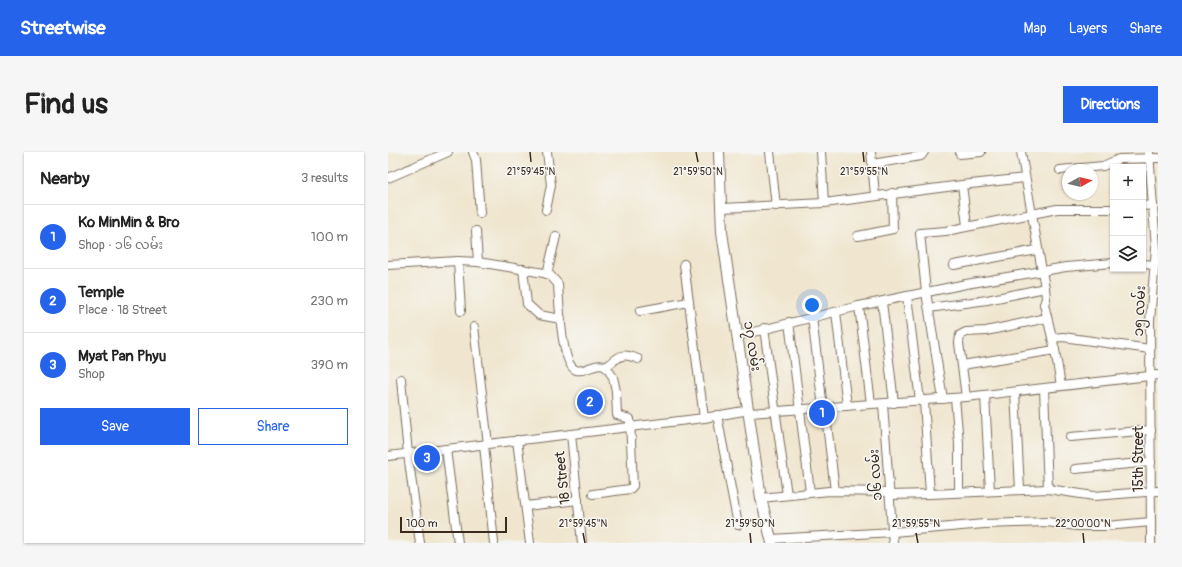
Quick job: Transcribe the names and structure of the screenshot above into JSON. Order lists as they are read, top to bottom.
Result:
{
  "streets": {
    "street": [
      "၁၅ လမ်း",
      "၁၇ လမ်း",
      "15th Street",
      "၁၆ လမ်း",
      "18 Street"
    ]
  },
  "crossings": [
    ["၁၅ လမ်း", "15th Street"]
  ],
  "scale_bar": "100 m",
  "north": "right",
  "page": {
    "header": "Streetwise",
    "nav": ["Map", "Layers", "Share"],
    "buttons": [
      "Directions",
      ["Save", "Share"]
    ],
    "title": "Find us",
    "heading": ["Nearby", "3 results"],
    "map_buttons": ["+", "−"],
    "list": [
      {
        "mark": "1",
        "name": "Ko MinMin & Bro",
        "note": "Shop · ၁၆ လမ်း",
        "value": "100 m"
      },
      {
        "mark": "2",
        "name": "Temple",
        "note": "Place · 18 Street",
        "value": "230 m"
      },
      {
        "mark": "3",
        "name": "Myat Pan Phyu",
        "note": "Shop",
        "value": "390 m"
      }
    ],
    "pins": ["2", "1", "3"],
    "scale": "100 m"
  },
  "coordinates": [
    "21°59'45\"N",
    "21°59'50\"N",
    "21°59'55\"N",
    "22°00'00\"N"
  ]
}
